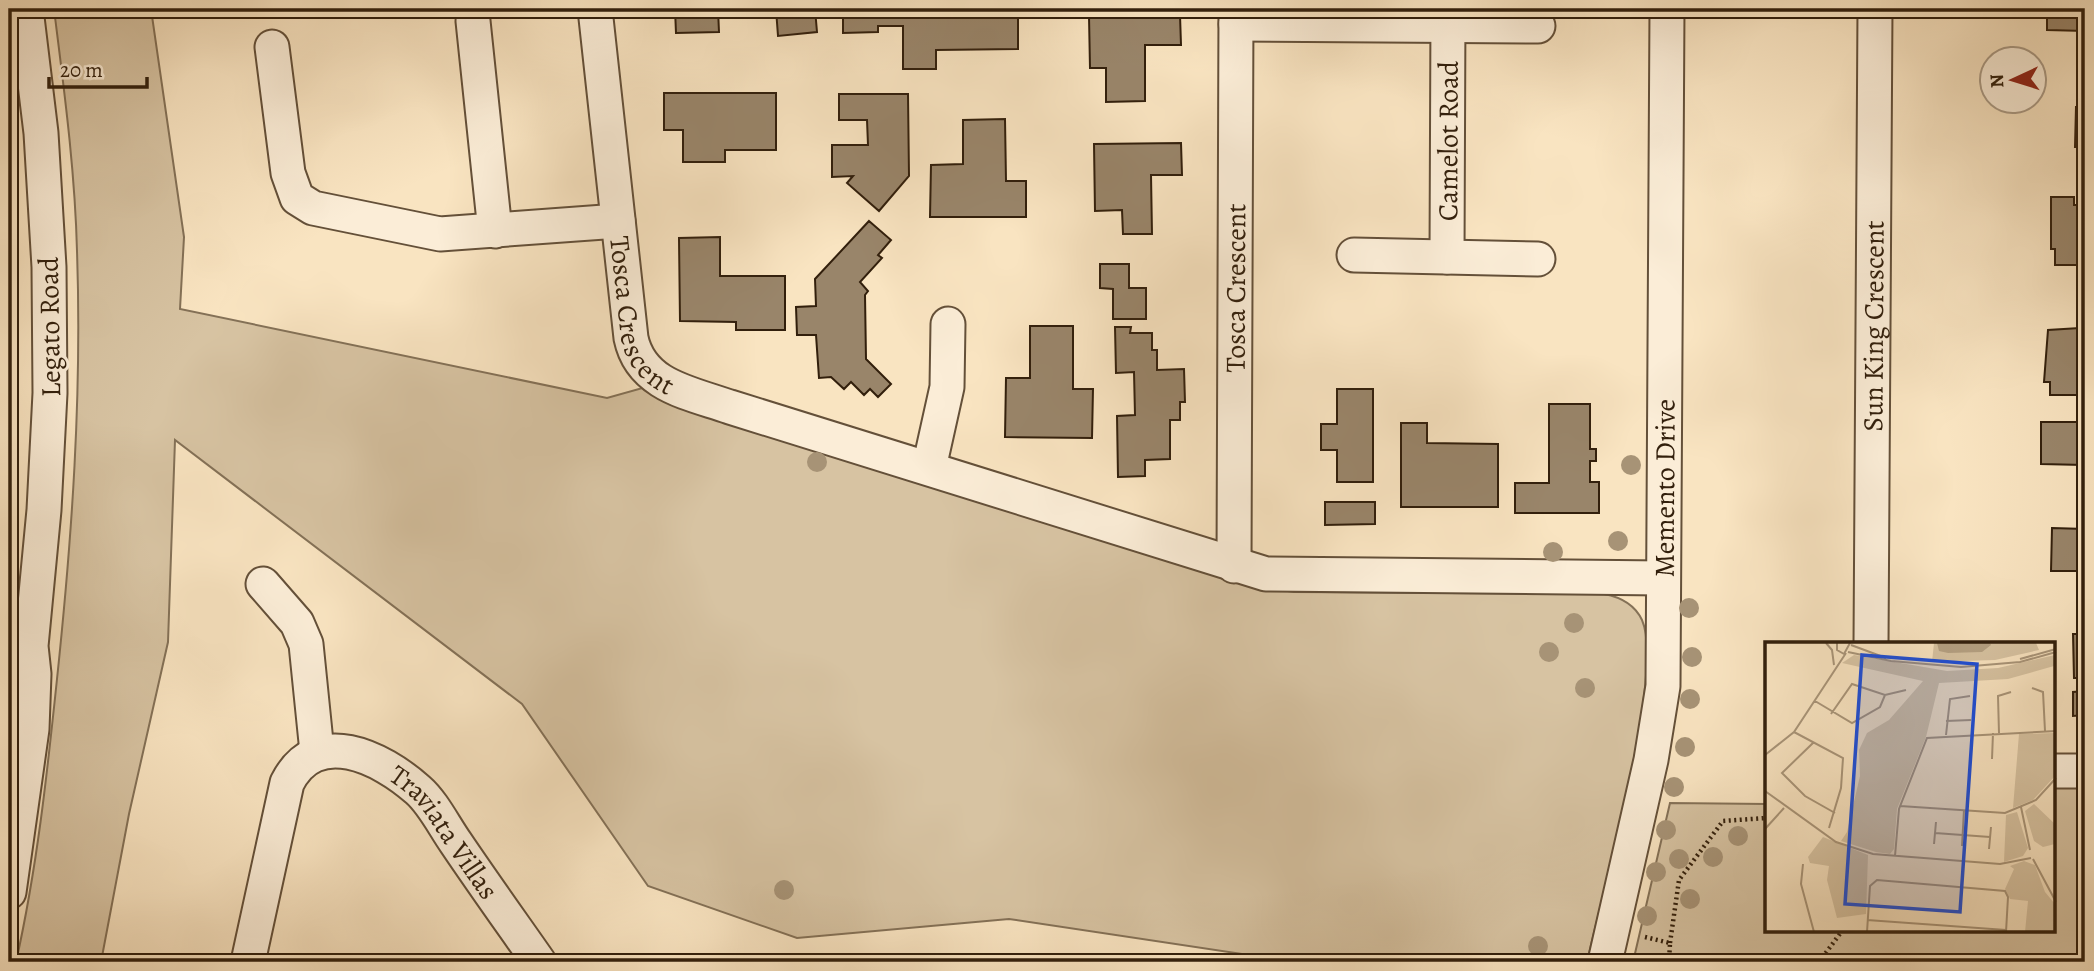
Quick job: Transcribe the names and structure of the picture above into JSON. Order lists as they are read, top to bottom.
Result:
{
  "streets": {
    "street": [
      "Camelot Road",
      "Tosca Crescent",
      "Sun King Crescent",
      "Legato Road",
      "Memento Drive",
      "Traviata Villas"
    ]
  },
  "crossings": [
    ["Camelot Road", "Tosca Crescent"],
    ["Tosca Crescent", "Memento Drive"]
  ],
  "scale_bar": "20 m",
  "north": "left"
}
